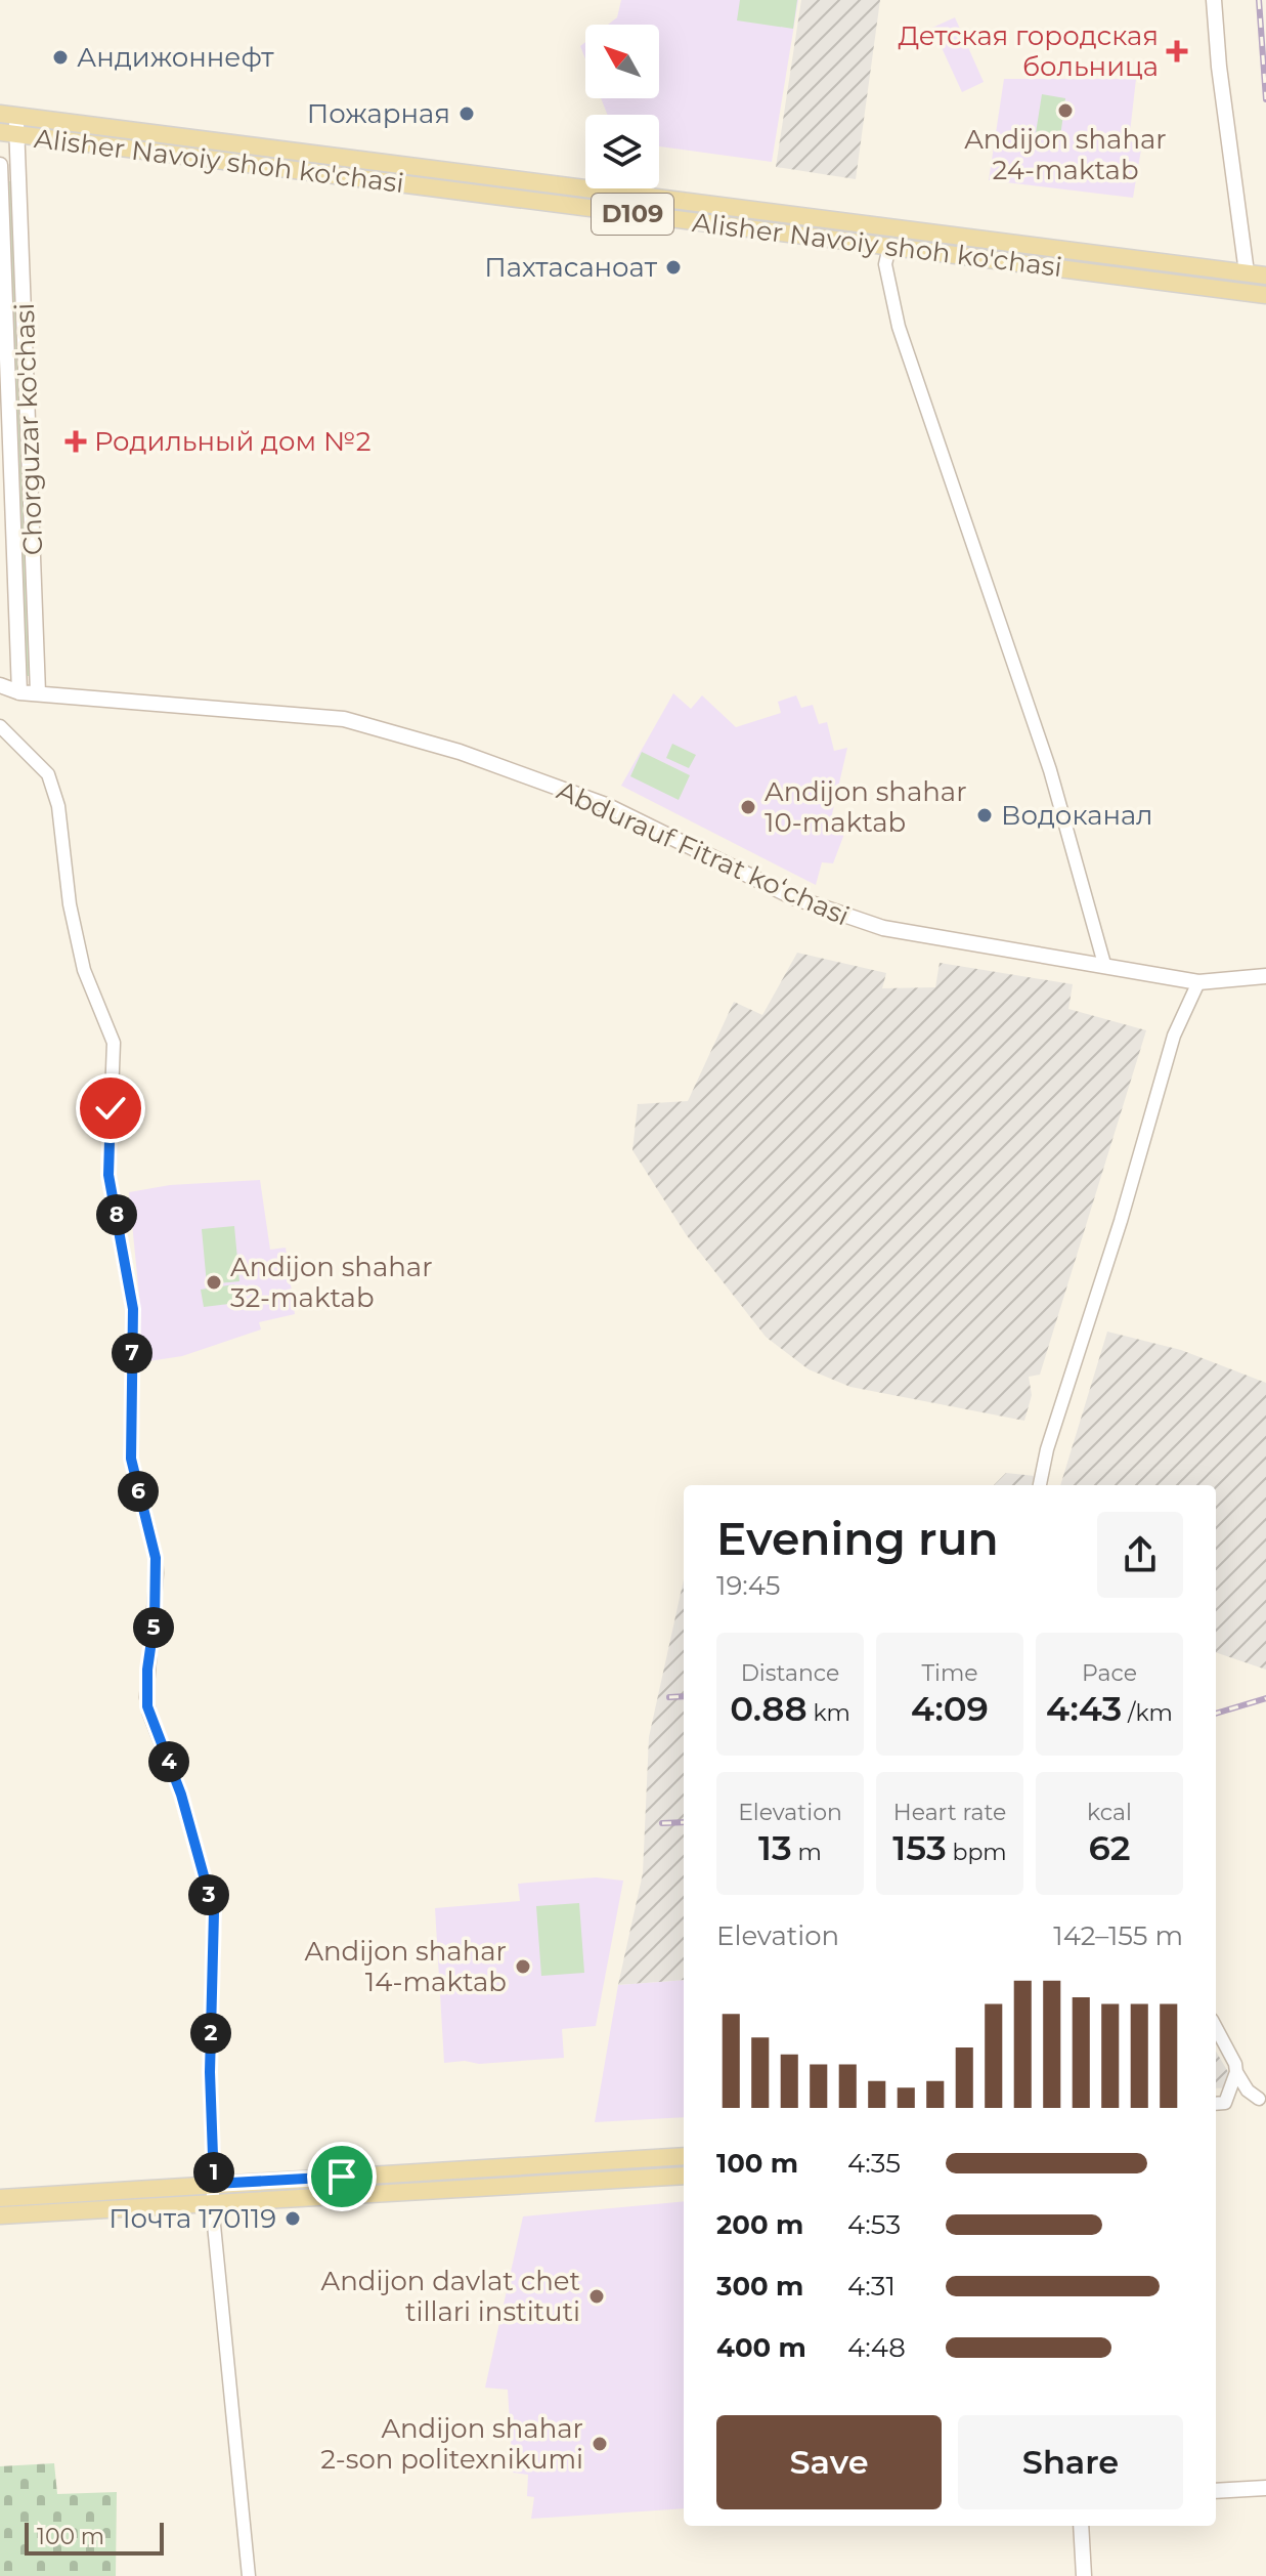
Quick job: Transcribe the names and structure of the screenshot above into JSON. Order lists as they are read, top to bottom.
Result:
{
  "streets": {
    "main road": [
      "Alisher Navoiy shoh ko'chasi",
      "D109",
      "Chorguzar ko'chasi",
      "Abdurauf Fitrat koʻchasi"
    ]
  },
  "crossings": [
    ["Alisher Navoiy shoh ko'chasi", "Chorguzar ko'chasi"],
    ["Chorguzar ko'chasi", "Abdurauf Fitrat koʻchasi"]
  ],
  "places": {
    "health": ["Детская городская больница", "Родильный дом №2"],
    "other": [
      "Андижоннефт",
      "Andijon shahar 24-maktab",
      "Пожарная",
      "Пахтасаноат",
      "Andijon shahar 10-maktab",
      "Водоканал",
      "Andijon shahar 32-maktab",
      "Andijon shahar 14-maktab",
      "Почта 170119",
      "Andijon davlat chet tillari instituti",
      "Andijon shahar 2-son politexnikumi"
    ]
  },
  "scale_bar": "100 m",
  "north": "top left",
  "page": {
    "pins": [
      "8",
      "7",
      "6",
      "5",
      "4",
      "3",
      "2",
      "1"
    ],
    "heading": ["Evening run", "19:45"],
    "stats": [
      ["Distance", "0.88 km"],
      ["Time", "4:09"],
      ["Pace", "4:43 /km"],
      ["Elevation", "13 m"],
      ["Heart rate", "153 bpm"],
      ["kcal", "62"]
    ],
    "chart": ["Elevation", "142–155 m"],
    "list": [
      {
        "name": "100 m",
        "note": "4:35"
      },
      {
        "name": "200 m",
        "note": "4:53"
      },
      {
        "name": "300 m",
        "note": "4:31"
      },
      {
        "name": "400 m",
        "note": "4:48"
      }
    ],
    "buttons": ["Save", "Share"],
    "scale": "100 m"
  }
}
